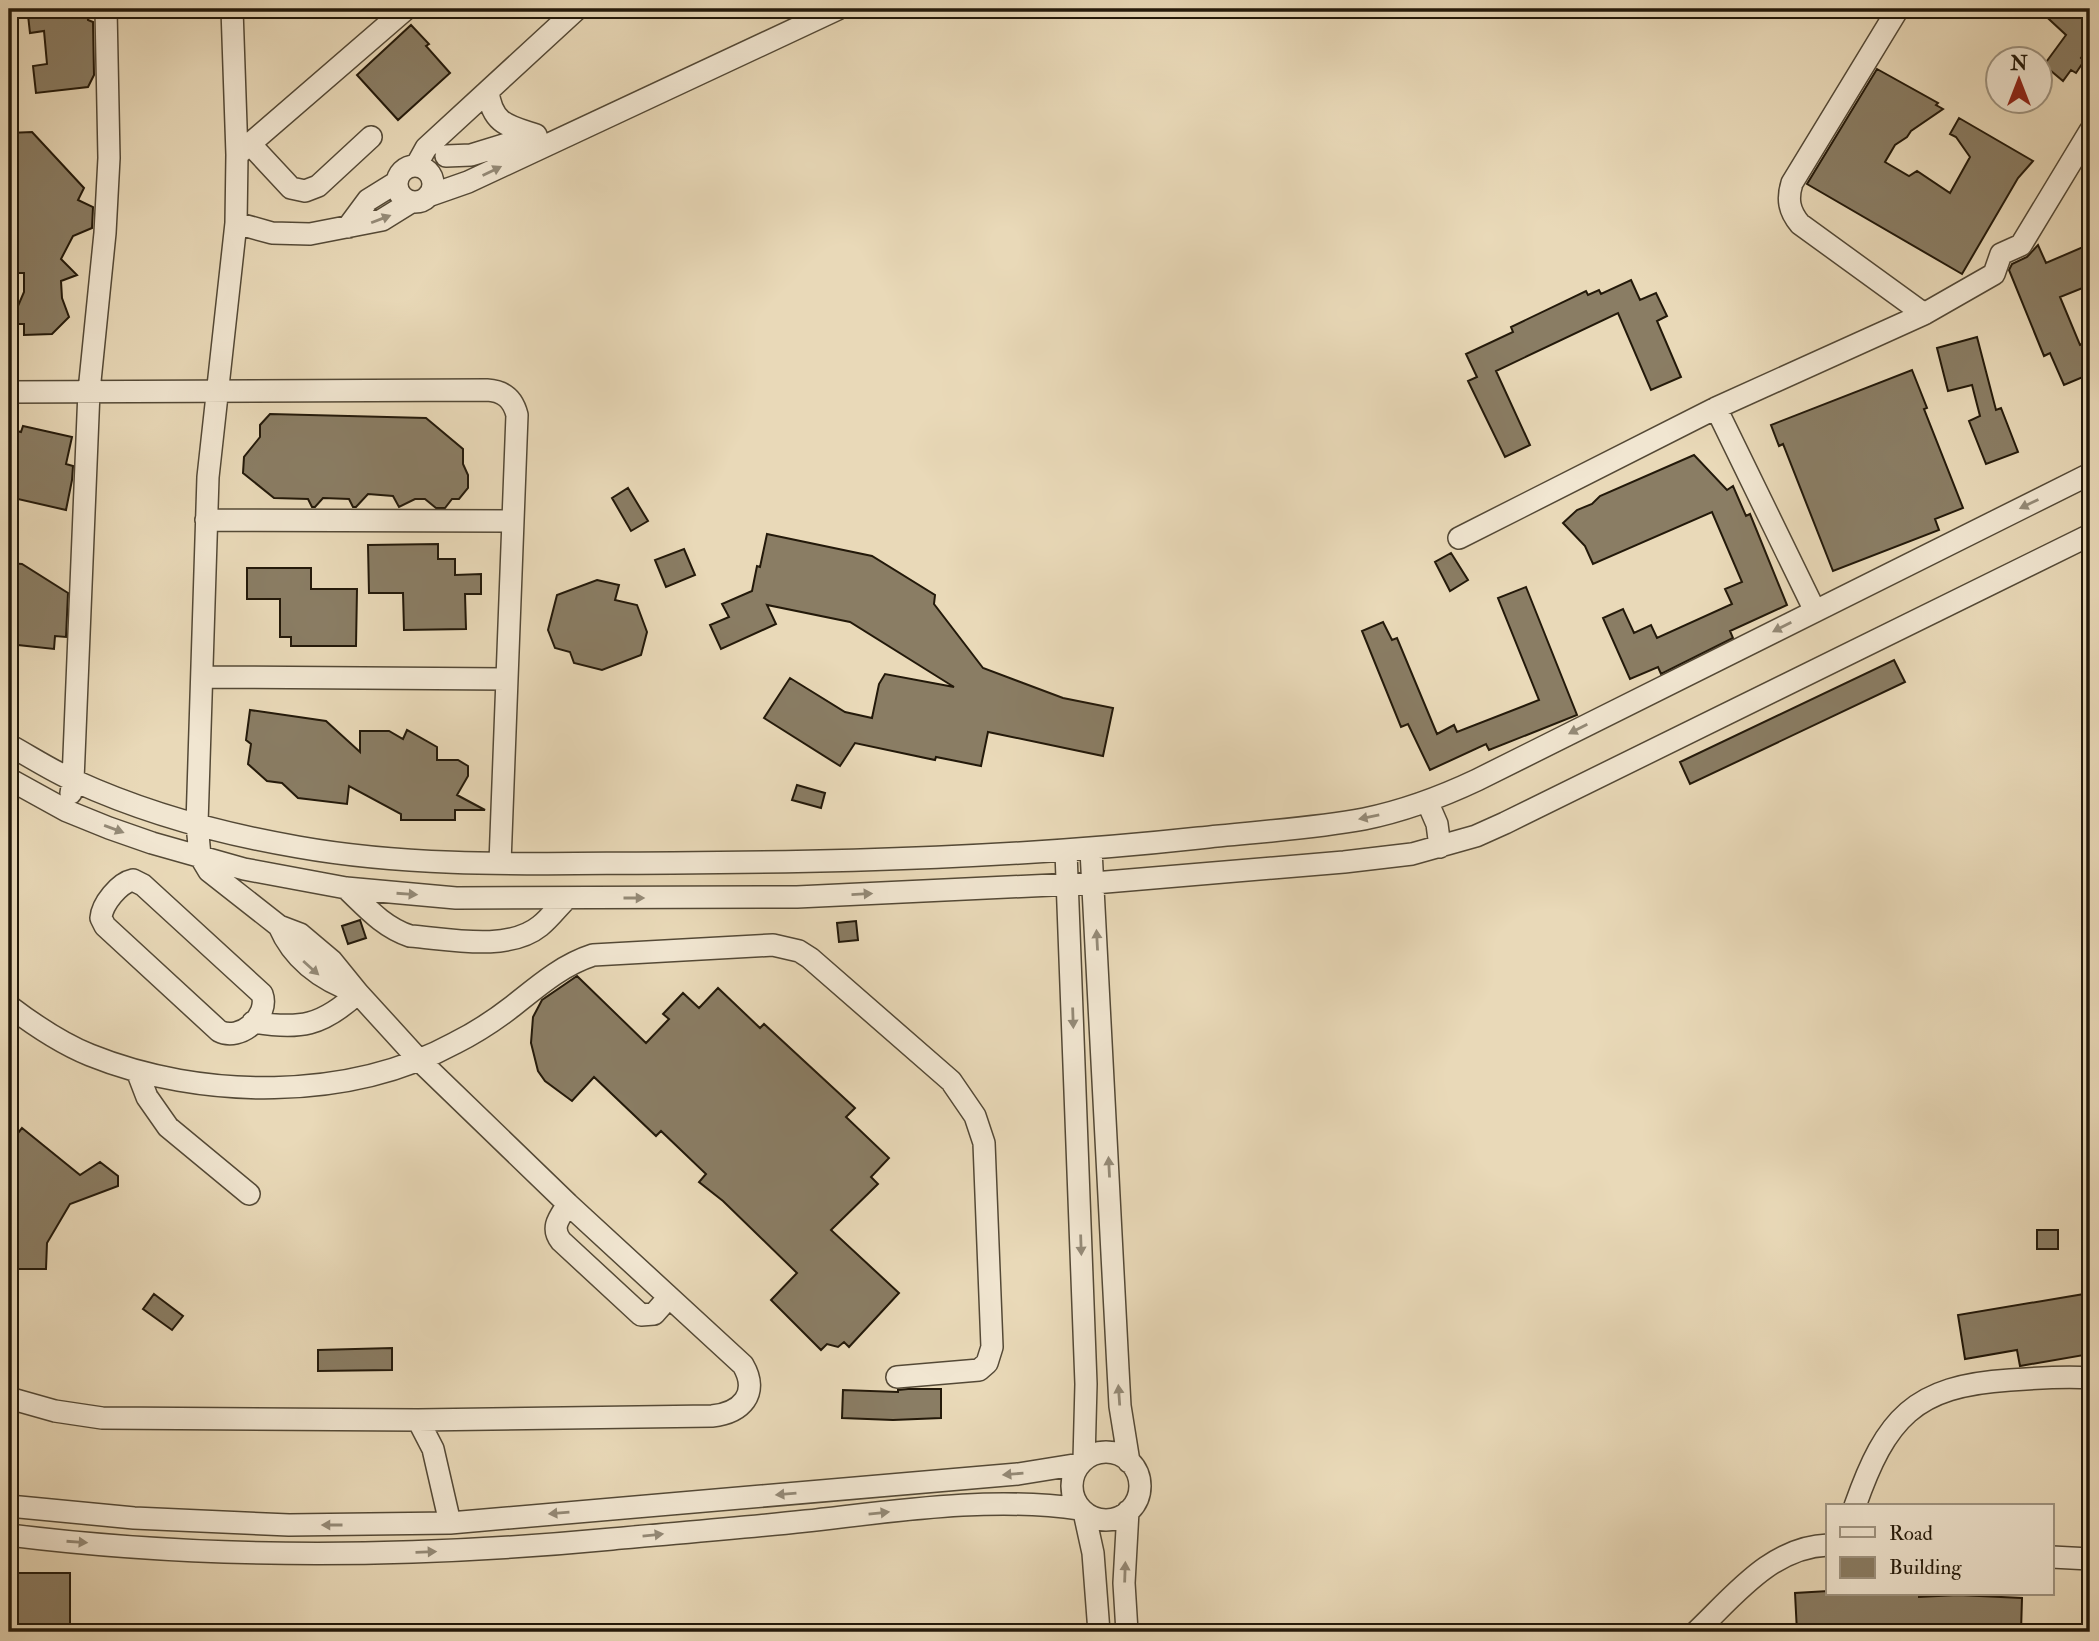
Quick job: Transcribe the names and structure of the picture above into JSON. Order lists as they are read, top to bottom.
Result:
{
  "legend": ["Road", "Building"],
  "north": "top"
}
